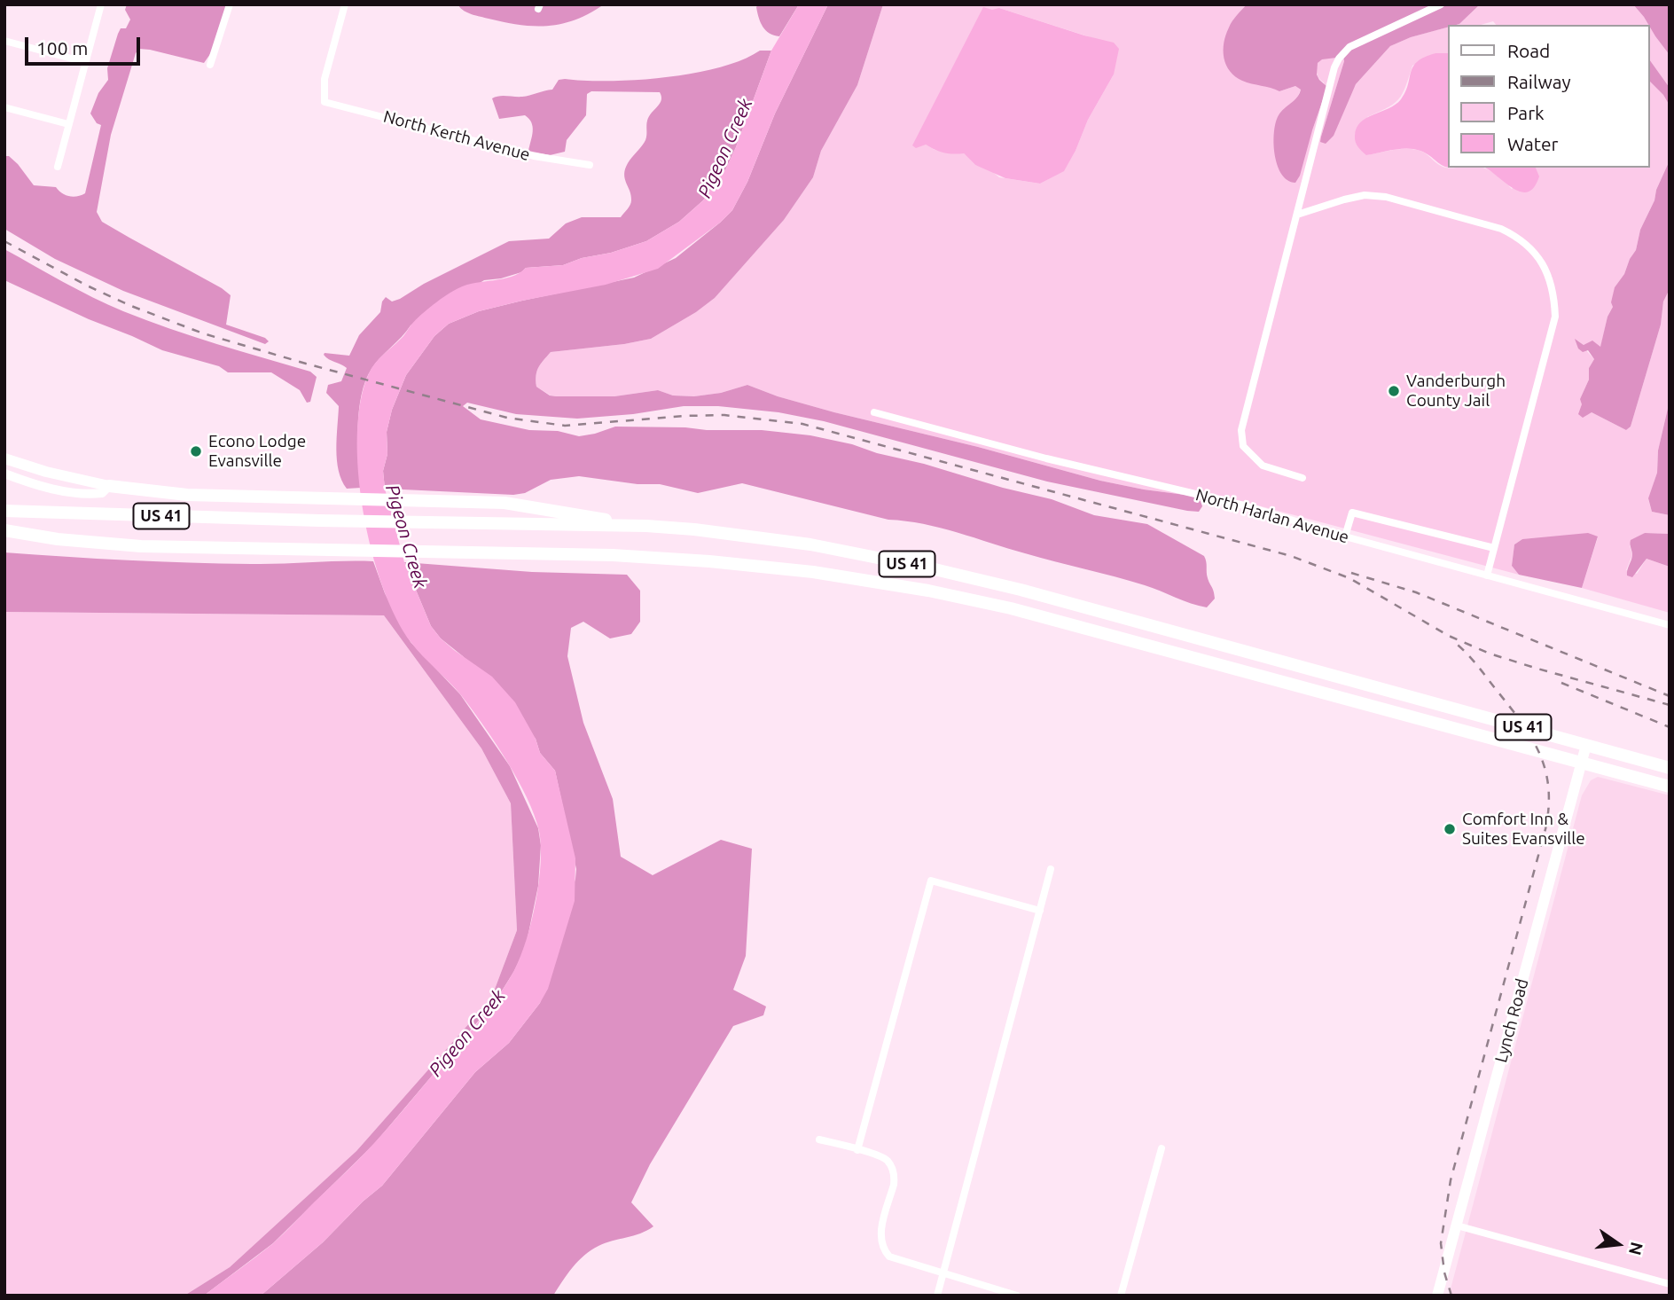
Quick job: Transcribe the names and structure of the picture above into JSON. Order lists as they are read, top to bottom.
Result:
{
  "streets": {
    "highway": ["US 41"],
    "main road": ["Lynch Road"],
    "street": ["North Kerth Avenue", "North Harlan Avenue"]
  },
  "crossings": [
    ["US 41", "Lynch Road"]
  ],
  "water": ["Pigeon Creek"],
  "places": ["Vanderburgh County Jail", "Econo Lodge Evansville", "Comfort Inn & Suites Evansville"],
  "legend": [
    "Road",
    "Railway",
    "Park",
    "Water"
  ],
  "scale_bar": "100 m",
  "north": "right"
}
